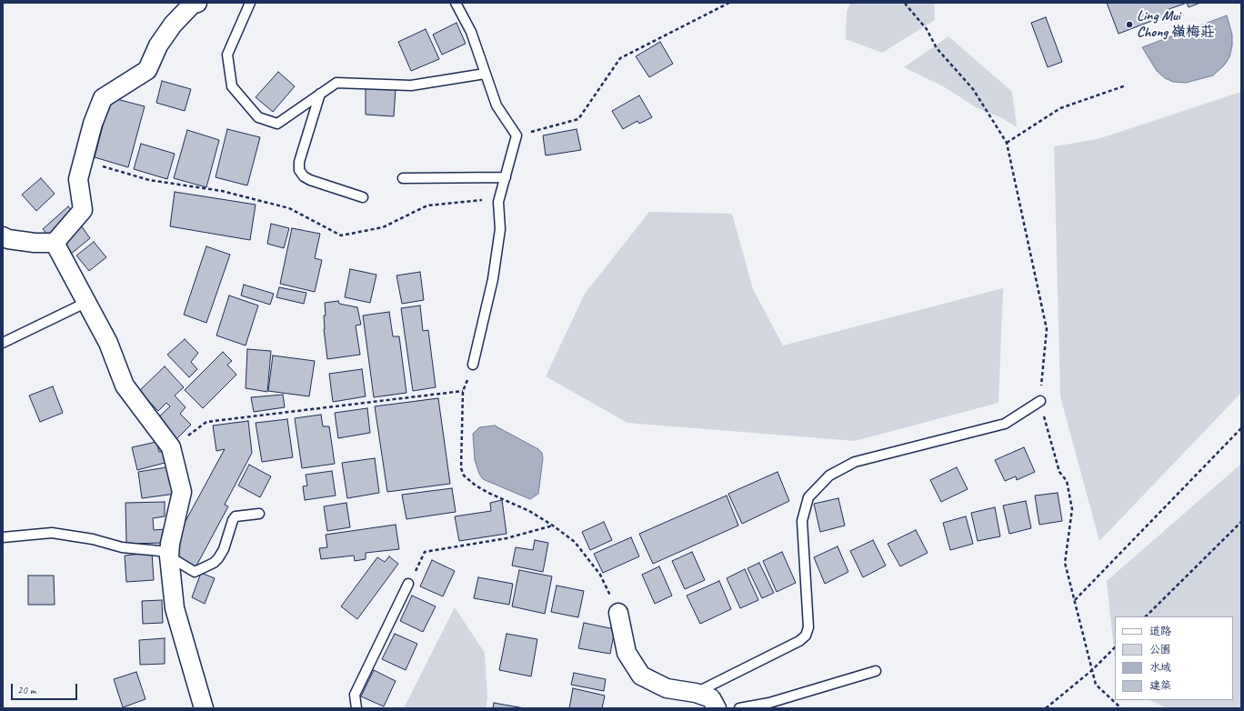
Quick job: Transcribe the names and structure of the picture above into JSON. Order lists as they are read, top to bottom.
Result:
{
  "places": ["Ling Mui Chong 嶺梅莊"],
  "legend": [
    "道路",
    "公園",
    "水域",
    "建築"
  ],
  "scale_bar": "20 m"
}
